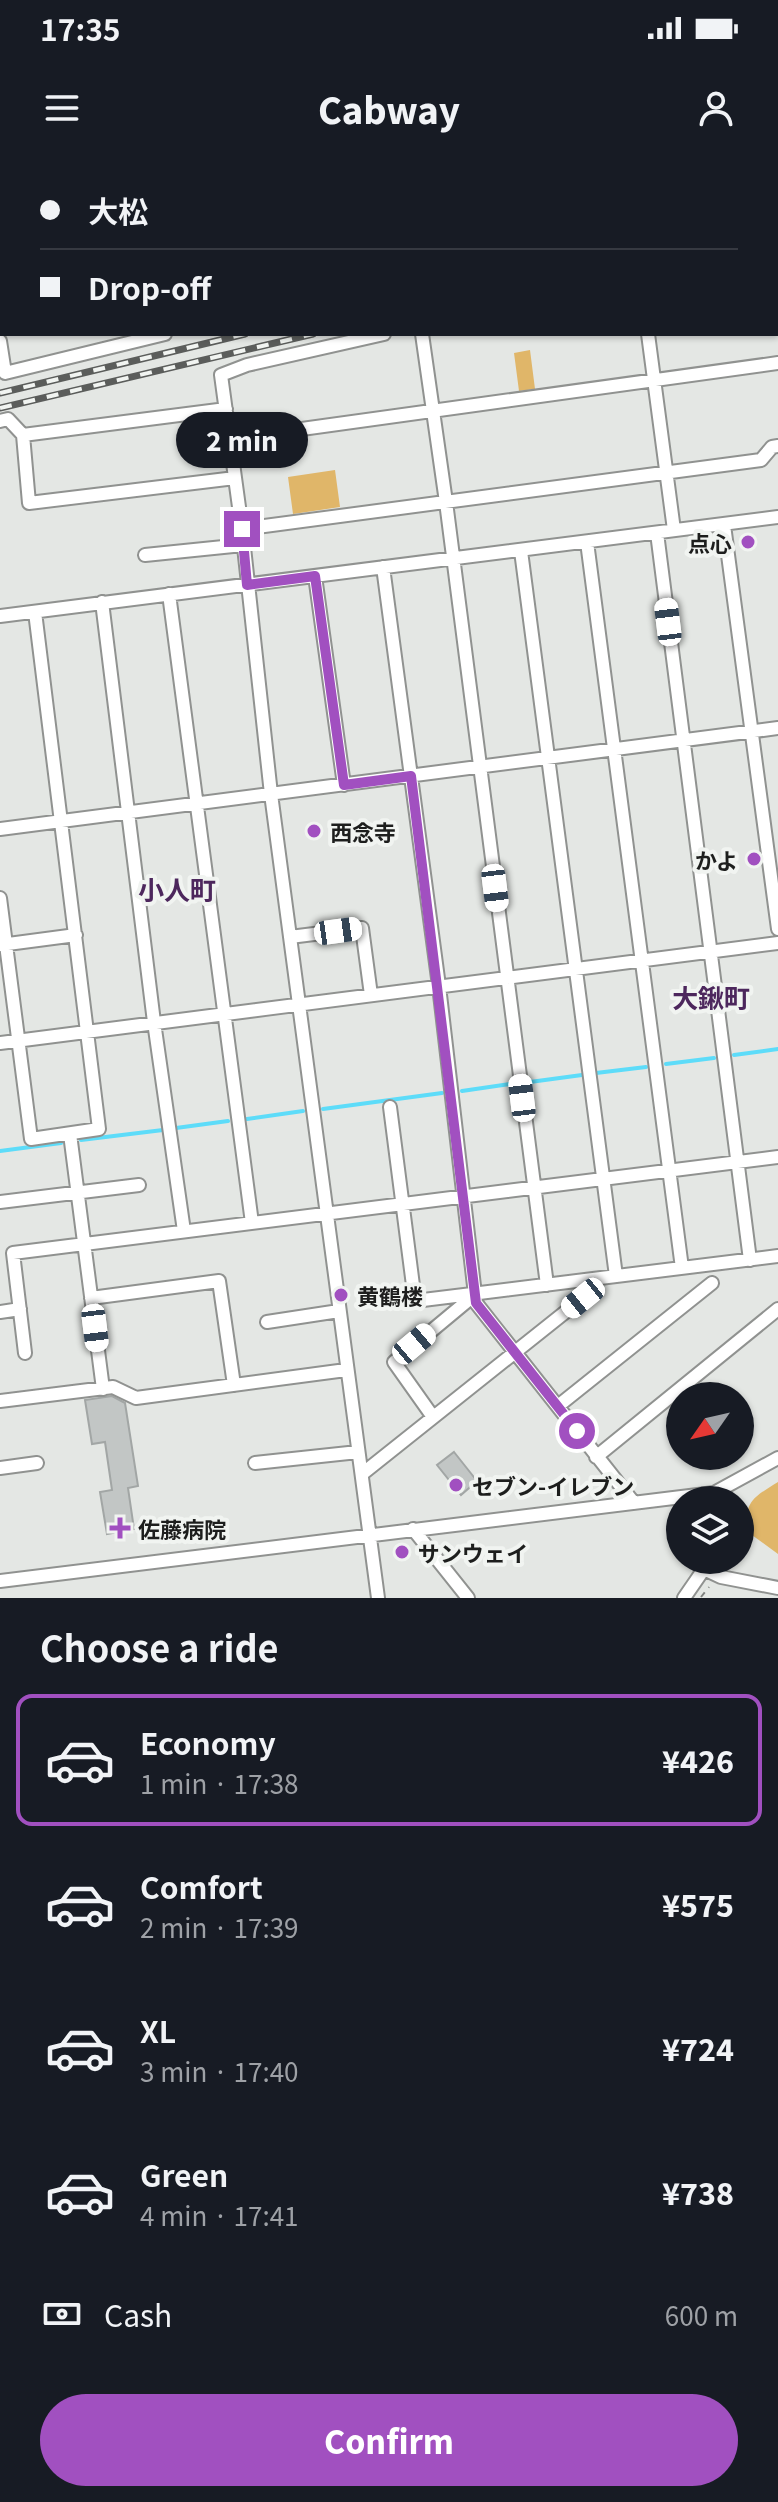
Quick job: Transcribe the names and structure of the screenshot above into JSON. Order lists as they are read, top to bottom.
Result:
{
  "districts": ["小人町", "大鍬町"],
  "places": {
    "other": [
      "点心",
      "西念寺",
      "かよ",
      "黄鶴楼",
      "セブン-イレブン",
      "サンウェイ"
    ],
    "health": ["佐藤病院"]
  },
  "north": "bottom left",
  "page": {
    "status": "17:35",
    "header": "Cabway",
    "banner": ["大松", "Drop-off"],
    "bubble": "2 min",
    "heading": "Choose a ride",
    "list": [
      {
        "name": "Economy",
        "note": "1 min · 17:38",
        "value": "¥426"
      },
      {
        "name": "Comfort",
        "note": "2 min · 17:39",
        "value": "¥575"
      },
      {
        "name": "XL",
        "note": "3 min · 17:40",
        "value": "¥724"
      },
      {
        "name": "Green",
        "note": "4 min · 17:41",
        "value": "¥738"
      }
    ],
    "pay": ["Cash", "600 m"],
    "buttons": "Confirm"
  }
}
